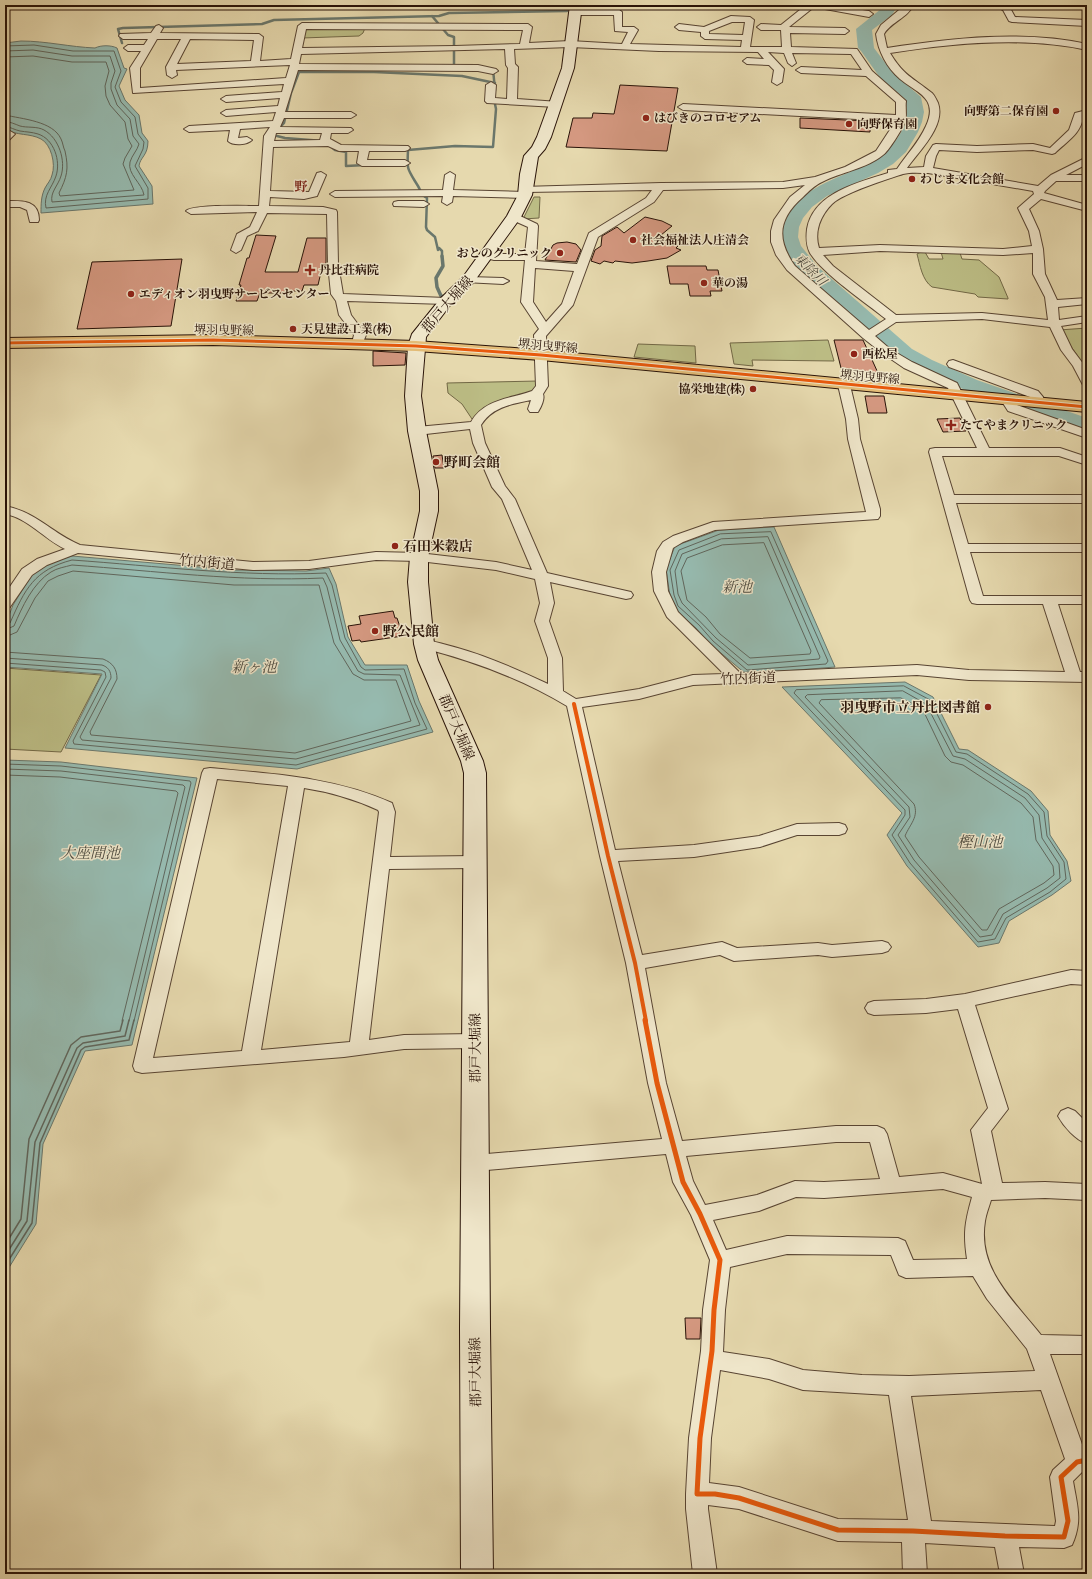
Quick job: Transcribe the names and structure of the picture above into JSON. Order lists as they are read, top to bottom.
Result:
{
  "streets": {
    "main road": ["郡戸大堀線", "堺羽曳野線"],
    "street": ["竹内街道"]
  },
  "crossings": [
    ["郡戸大堀線", "堺羽曳野線"],
    ["郡戸大堀線", "竹内街道"]
  ],
  "districts": ["野"],
  "water": [
    "東除川",
    "新池",
    "新ヶ池",
    "樫山池",
    "大座間池"
  ],
  "places": {
    "other": [
      "向野第二保育園",
      "はびきのコロセアム",
      "向野保育園",
      "わじま文化会館",
      "社会福祉法人庄清会",
      "おとのクリニック",
      "華の湯",
      "エディオン羽曳野サービスセンター",
      "天見建設工業(株)",
      "西松屋",
      "協栄地建(株)",
      "野町会館",
      "石田米穀店",
      "野公民館",
      "羽曳野市立丹比図書館"
    ],
    "health": ["丹比荘病院", "たてやまクリニック"]
  }
}
